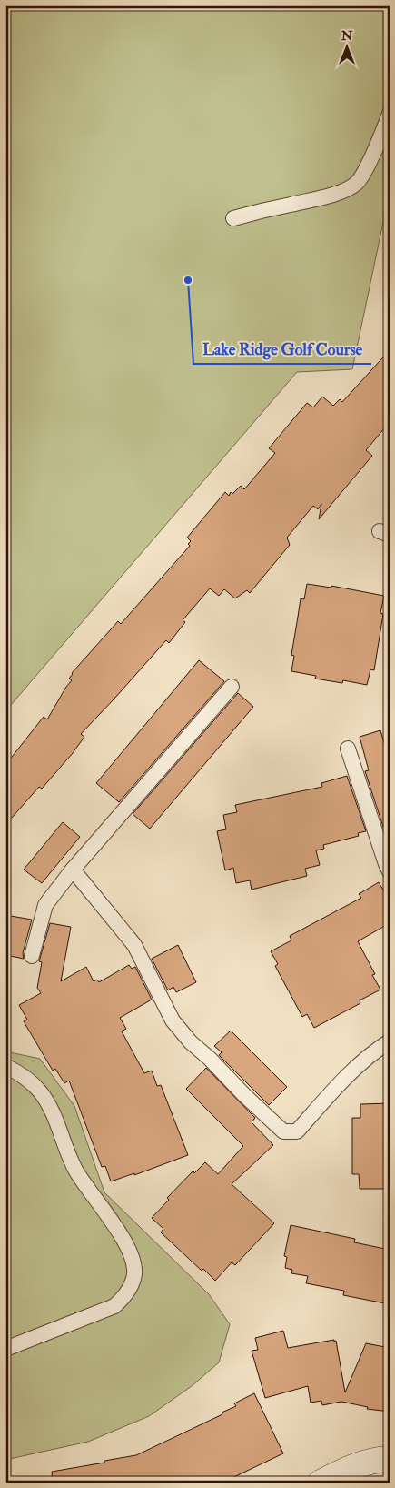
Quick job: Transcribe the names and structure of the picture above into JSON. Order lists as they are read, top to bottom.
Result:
{
  "places": ["Lake Ridge Golf Course"],
  "north": "top"
}
